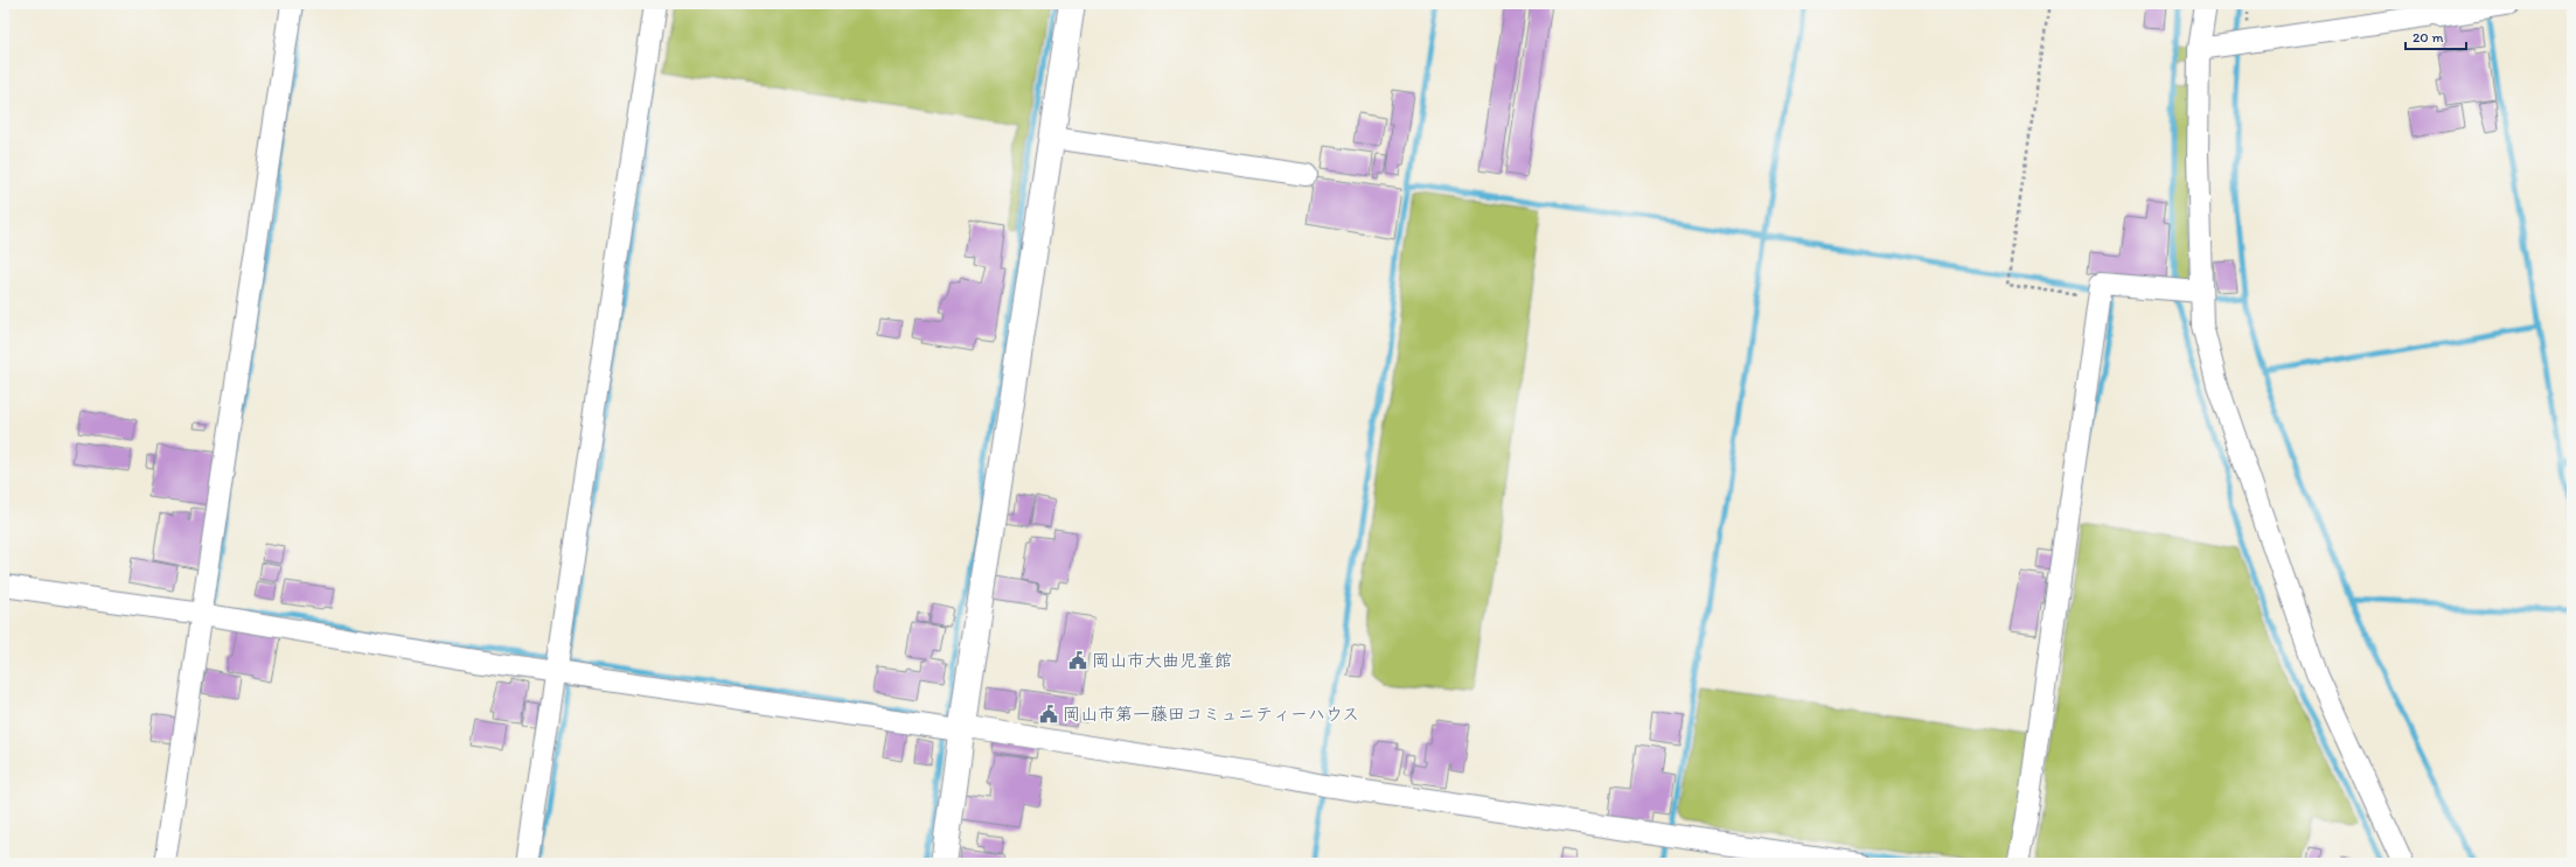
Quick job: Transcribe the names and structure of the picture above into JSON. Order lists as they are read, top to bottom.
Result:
{
  "places": {
    "public building": ["岡山市大曲児童館", "岡山市第一藤田コミュニティーハウス"]
  },
  "scale_bar": "20 m"
}
